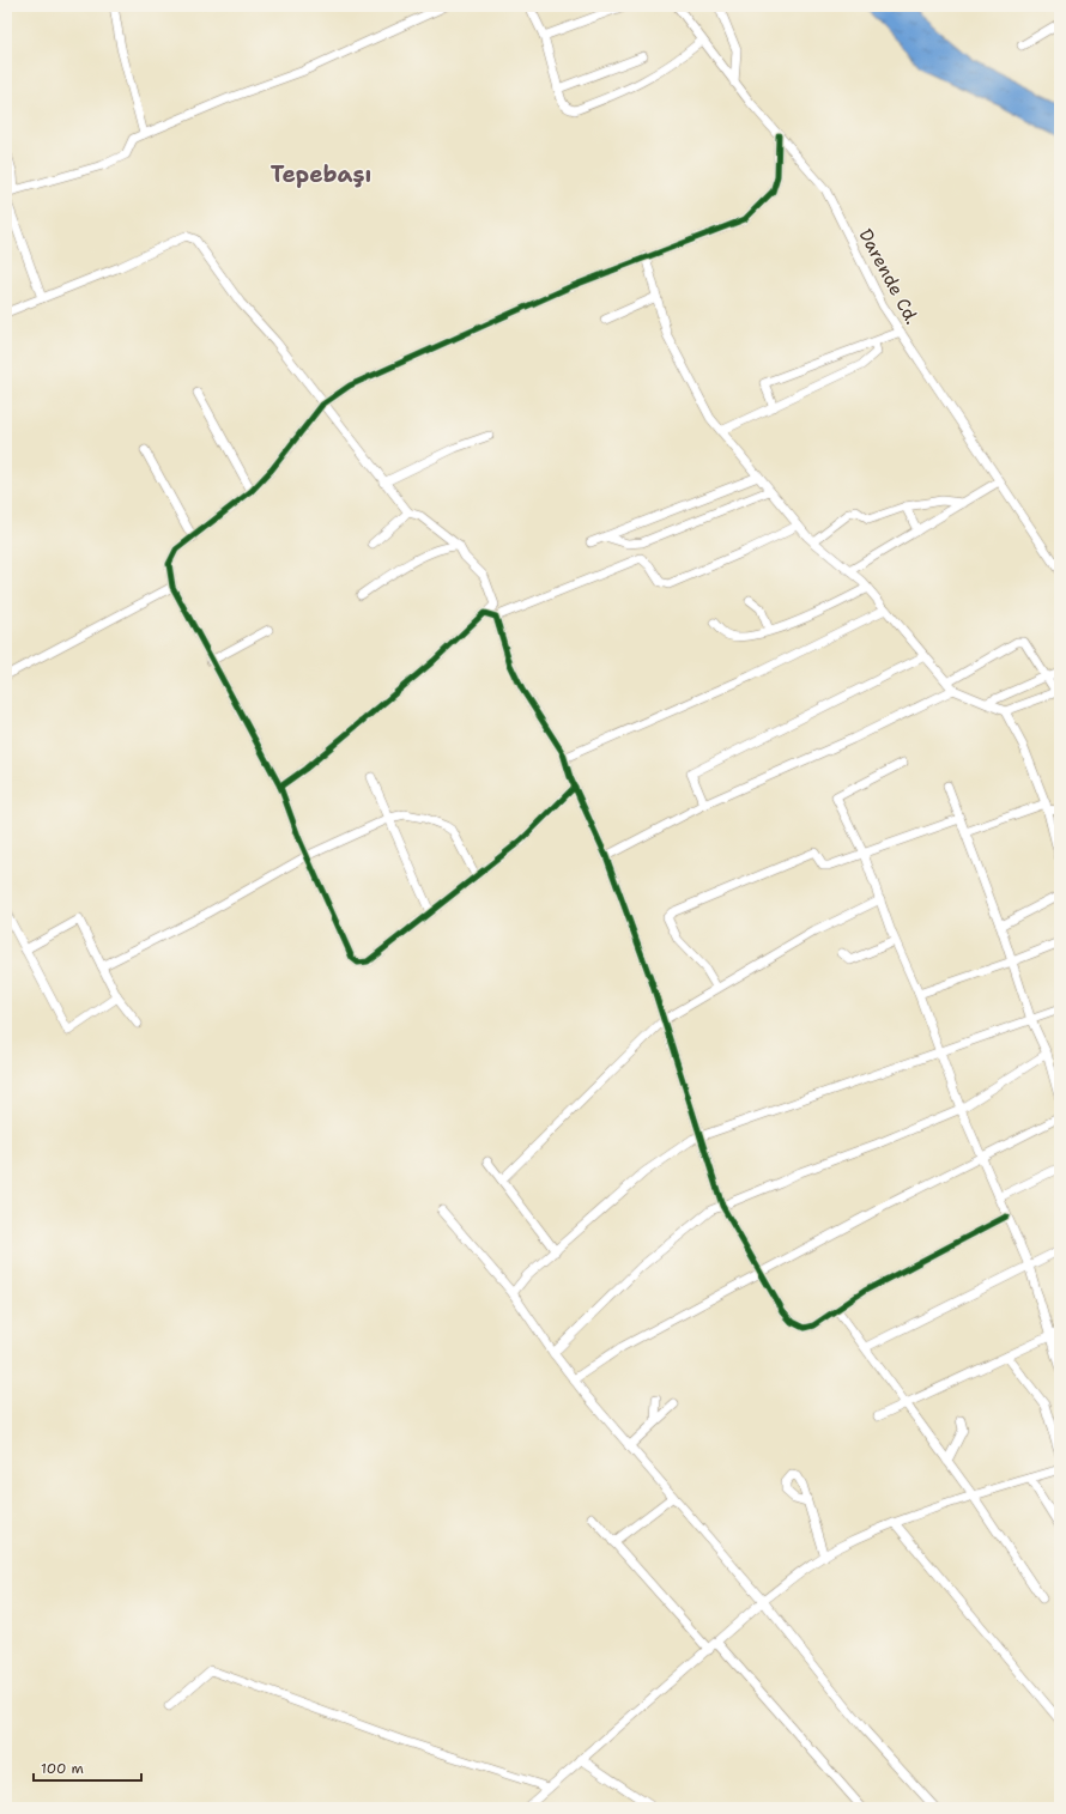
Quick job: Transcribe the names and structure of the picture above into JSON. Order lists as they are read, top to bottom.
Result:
{
  "streets": {
    "street": ["Darende Cd."]
  },
  "districts": ["Tepebaşı"],
  "scale_bar": "100 m"
}
